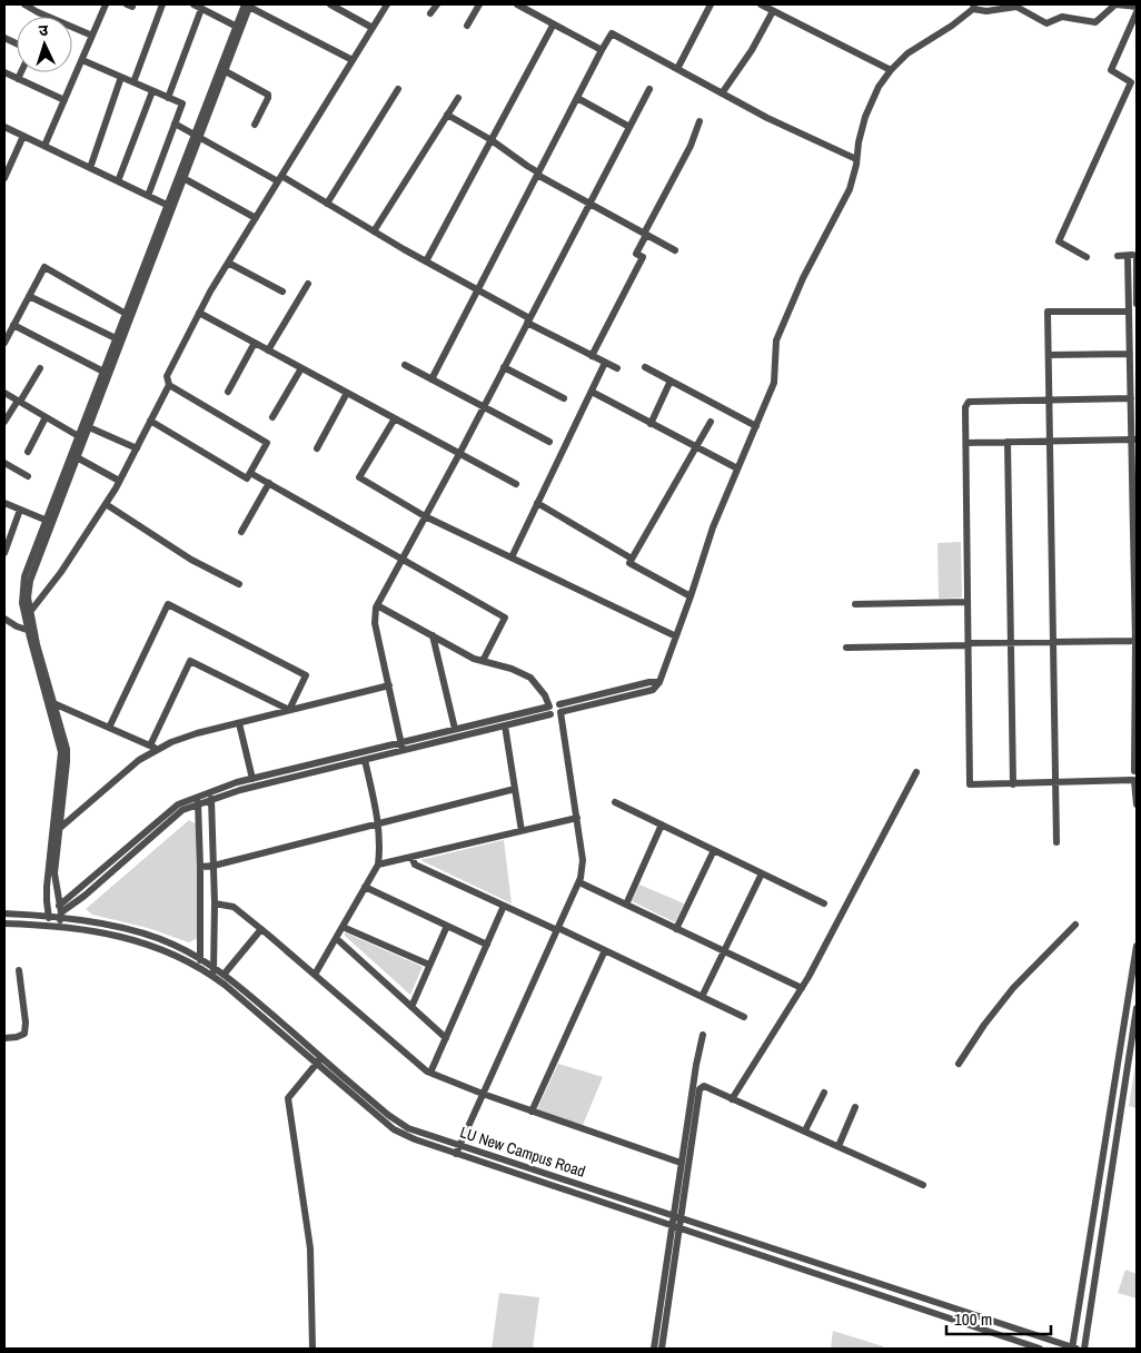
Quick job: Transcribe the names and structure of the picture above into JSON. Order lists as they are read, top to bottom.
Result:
{
  "streets": {
    "street": ["LU New Campus Road"]
  },
  "scale_bar": "100 m",
  "north": "top"
}
